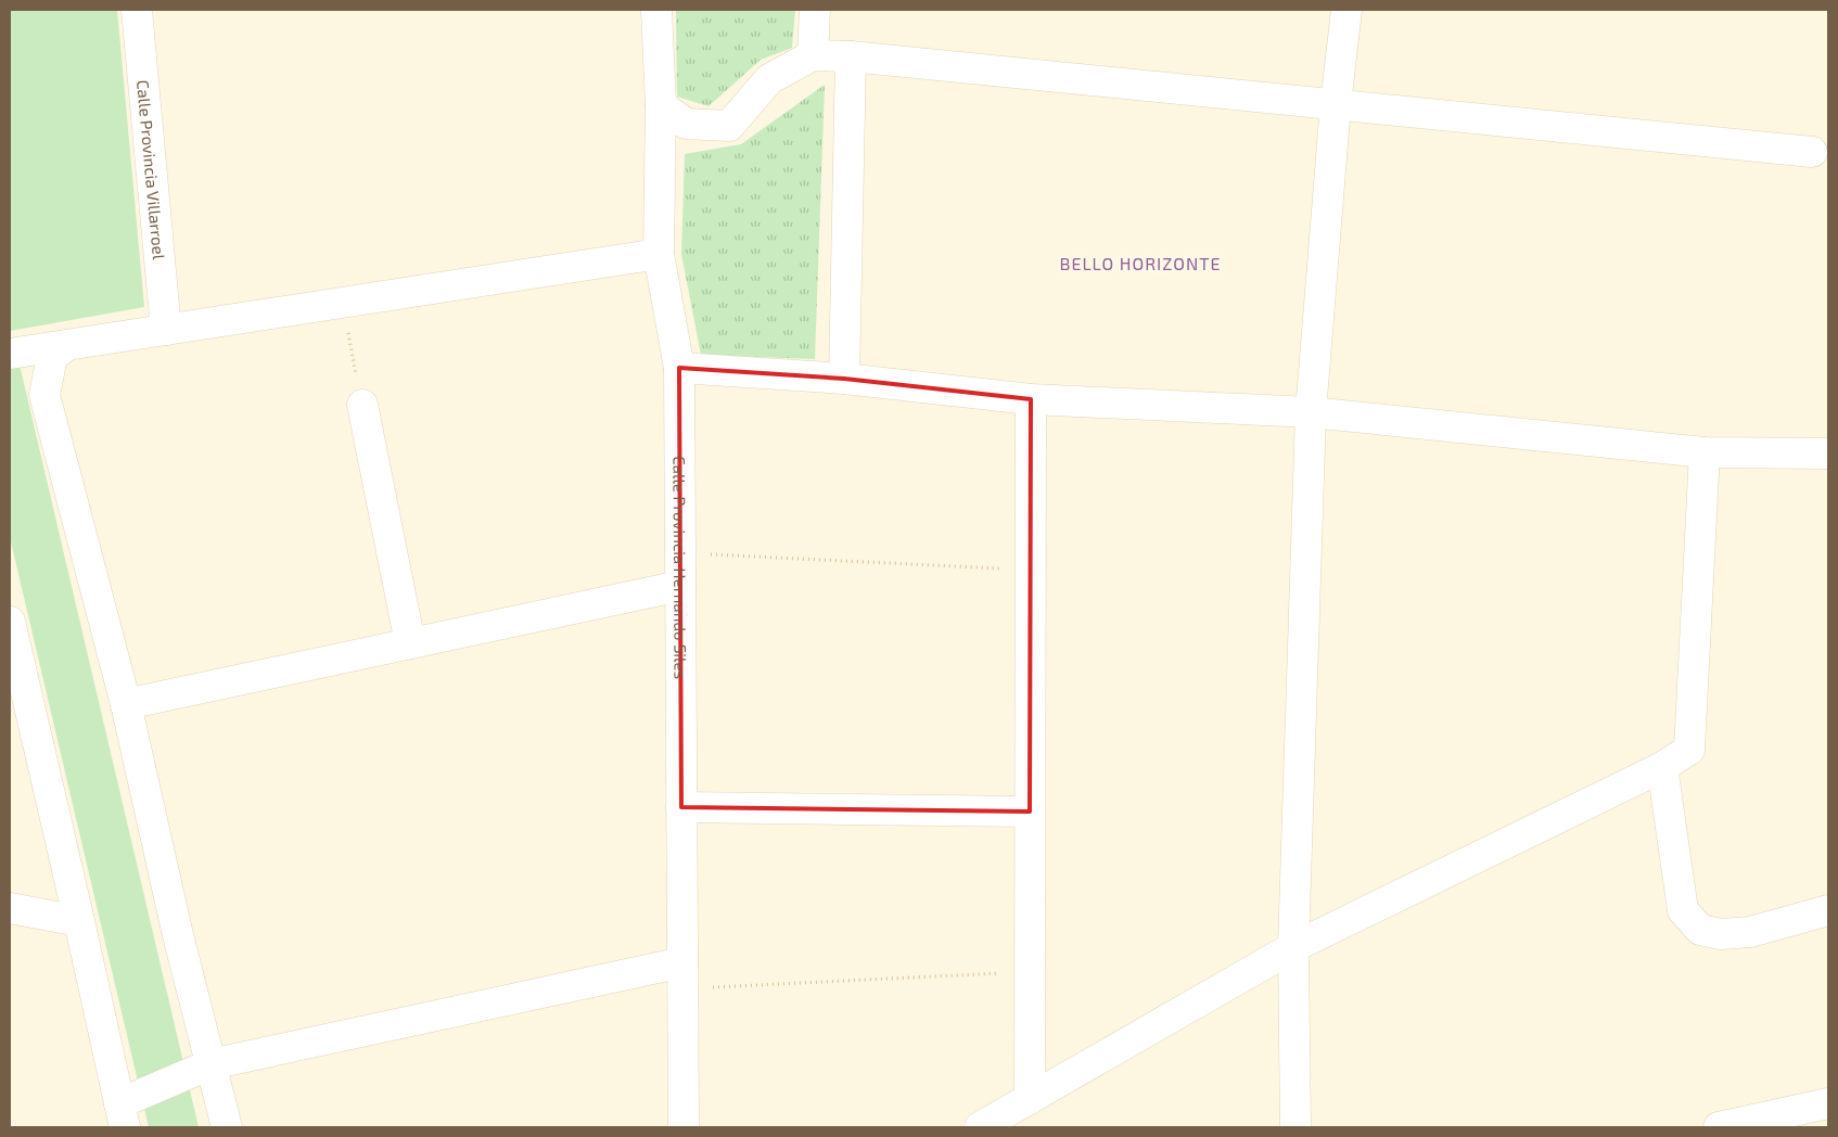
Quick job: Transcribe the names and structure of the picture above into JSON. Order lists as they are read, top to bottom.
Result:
{
  "streets": {
    "street": ["Calle Provincia Villarroel", "Calle Provincia Hernando Siles"]
  },
  "districts": ["BELLO HORIZONTE"]
}
